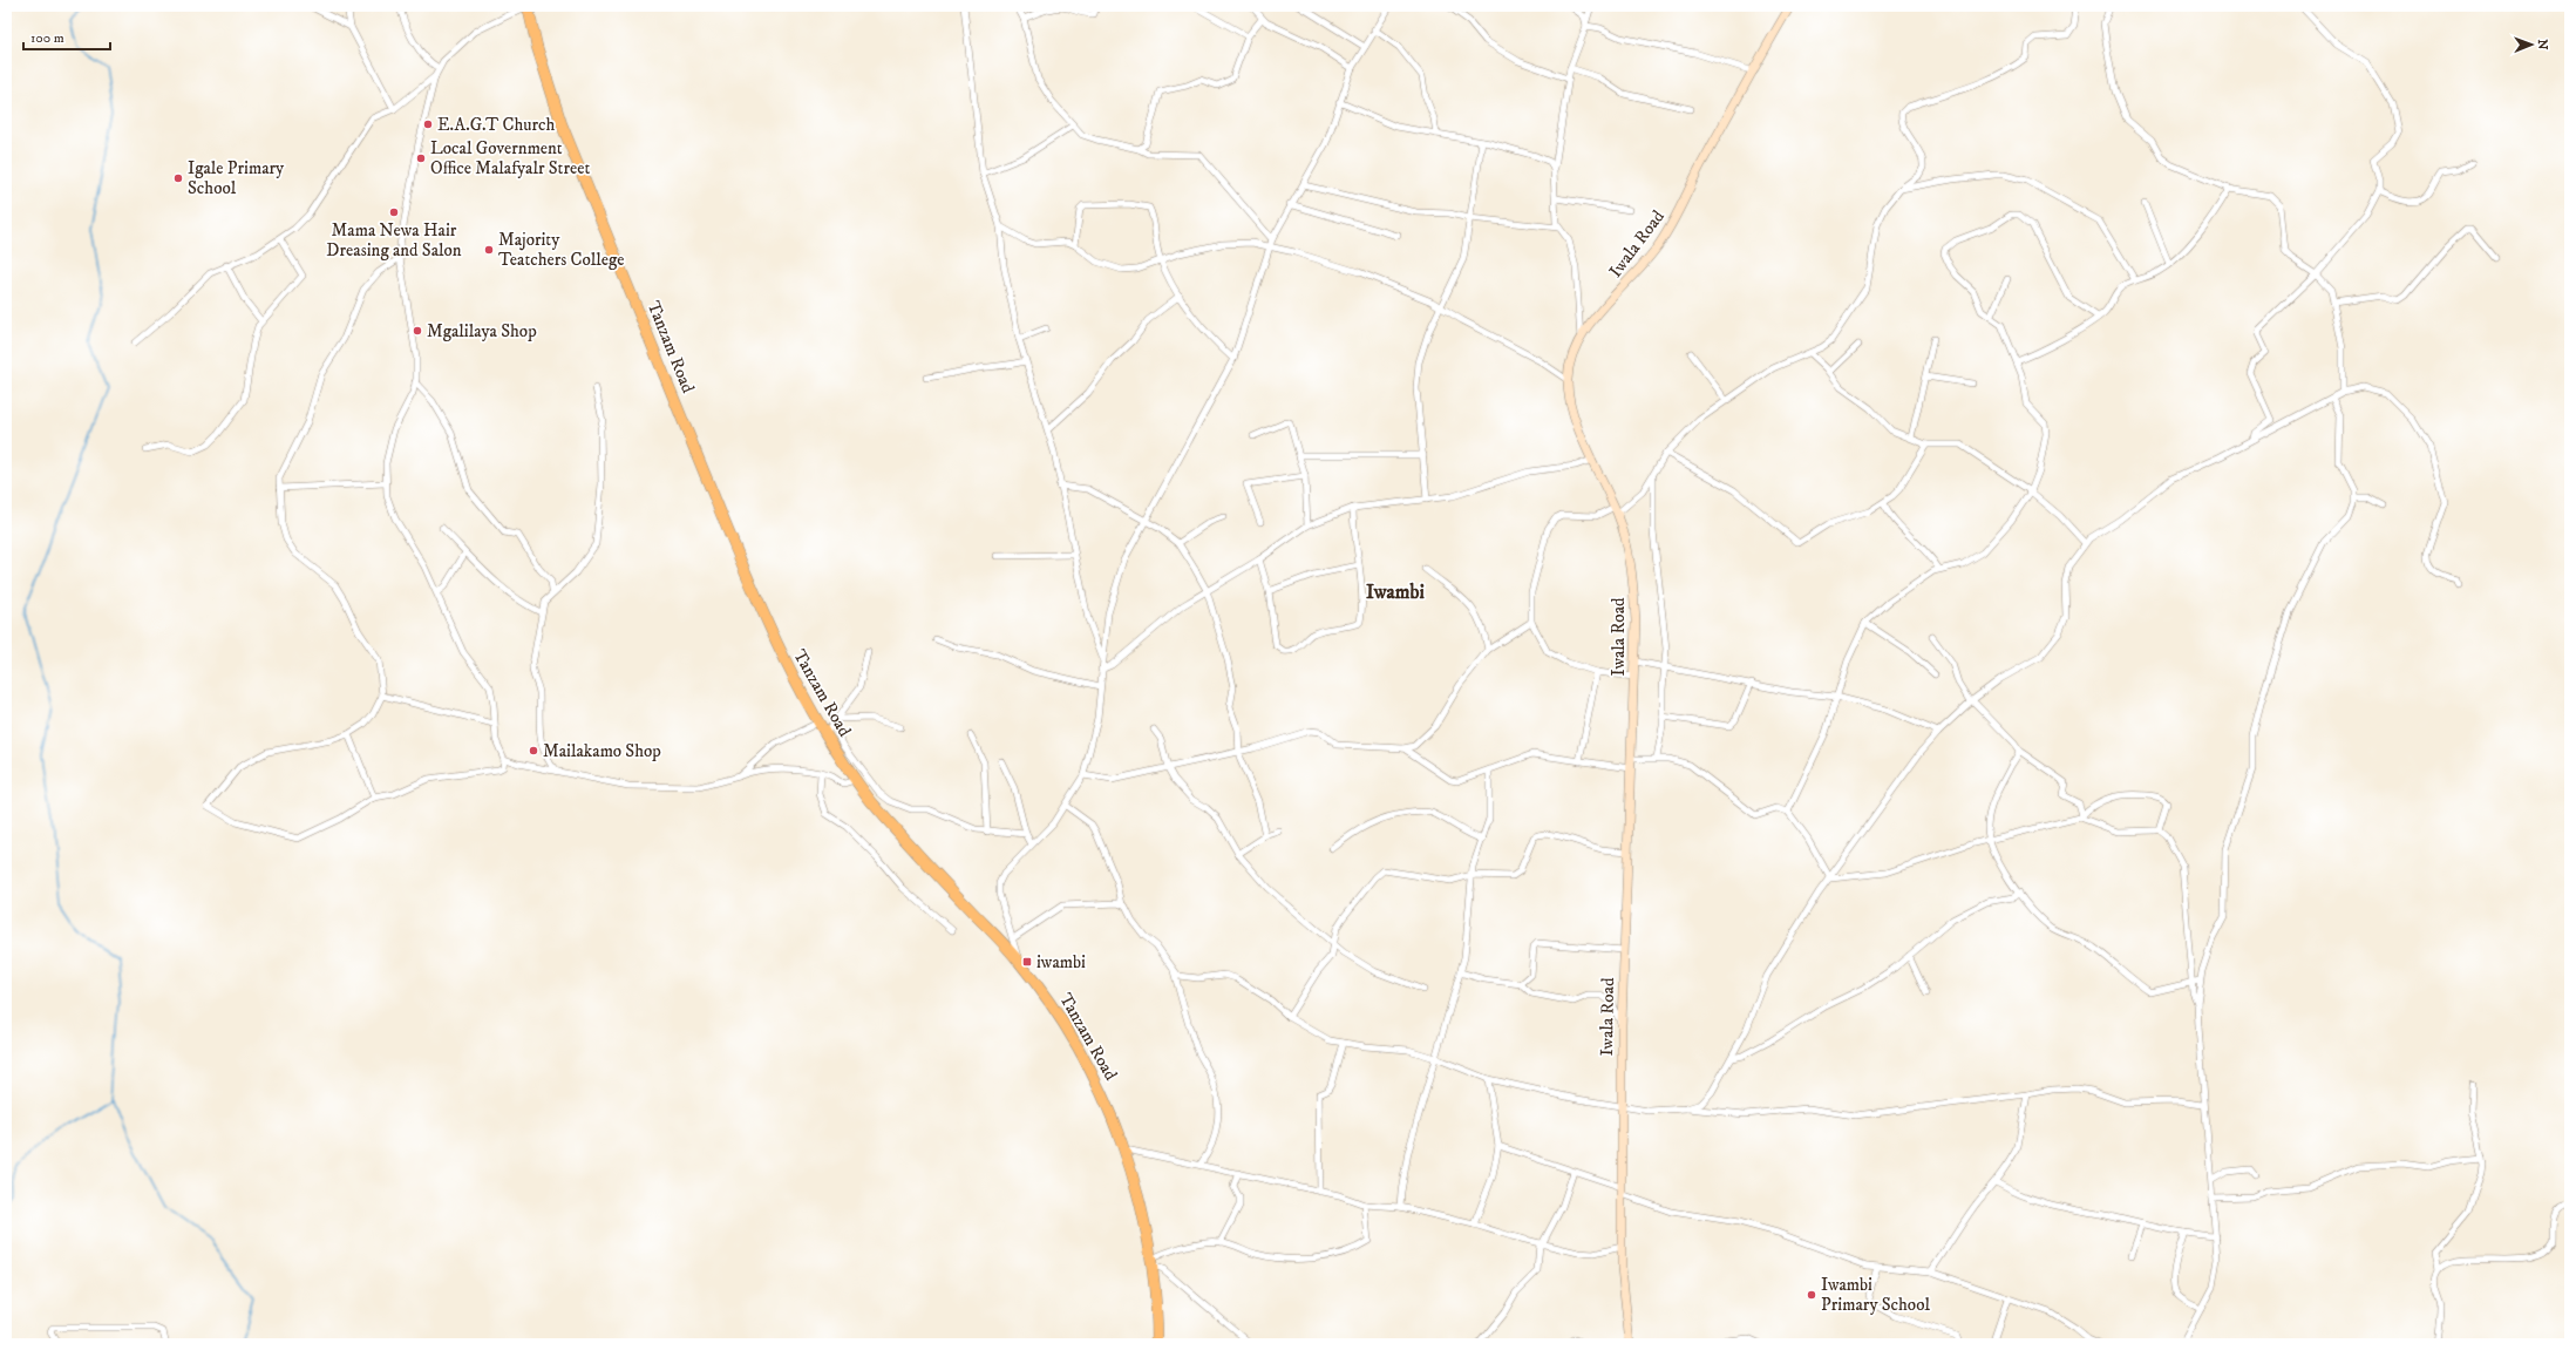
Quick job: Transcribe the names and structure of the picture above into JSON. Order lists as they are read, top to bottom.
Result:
{
  "streets": {
    "highway": ["Tanzam Road"],
    "street": ["Iwala Road"]
  },
  "districts": ["Iwambi"],
  "places": {
    "other": [
      "E.A.G.T Church",
      "Local Government Office Malafyalr Street",
      "Igale Primary School",
      "Mama Newa Hair Dreasing and Salon",
      "Majority Teatchers College",
      "Mgalilaya Shop",
      "Mailakamo Shop",
      "Iwambi Primary School"
    ],
    "transit": ["iwambi"]
  },
  "scale_bar": "100 m",
  "north": "right"
}
